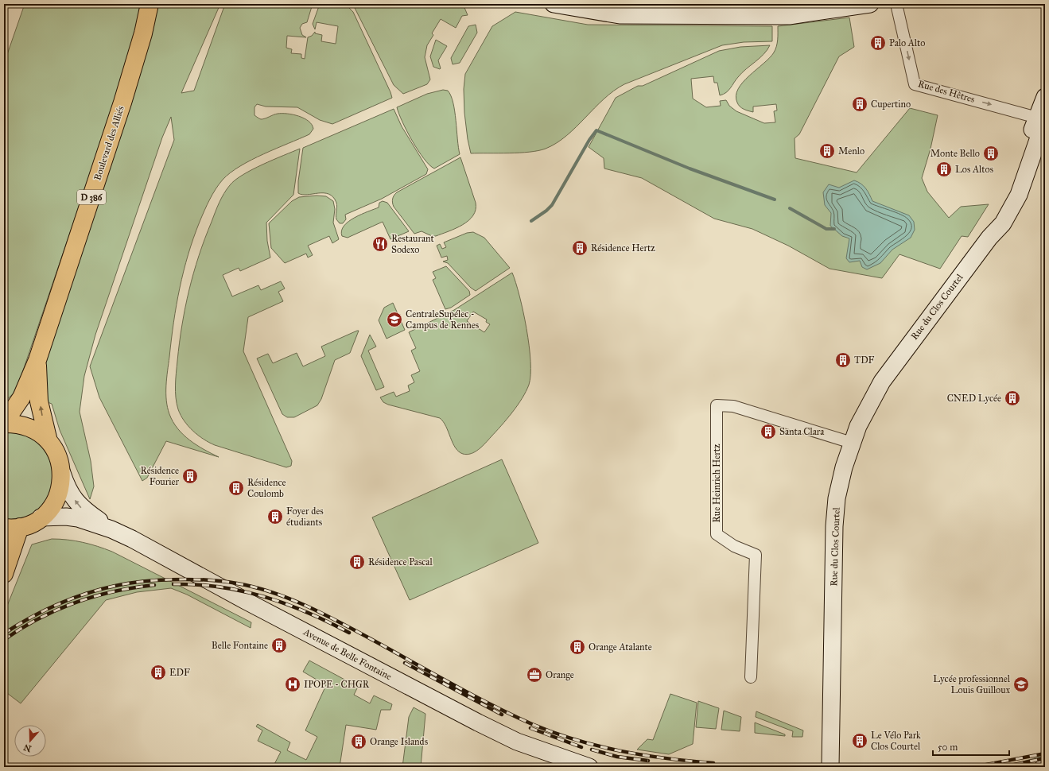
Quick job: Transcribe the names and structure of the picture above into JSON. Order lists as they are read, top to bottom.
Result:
{
  "streets": {
    "main road": [
      "Boulevard des Alliés",
      "D 386",
      "Rue du Clos Courtel",
      "Avenue de Belle Fontaine"
    ],
    "street": ["Rue des Hêtres", "Rue Heinrich Hertz"]
  },
  "crossings": [
    ["Rue des Hêtres", "Rue du Clos Courtel"],
    ["Rue du Clos Courtel", "Rue Heinrich Hertz"]
  ],
  "one_way": ["Rue des Hêtres"],
  "places": {
    "building": [
      "Palo Alto",
      "Cupertino",
      "Menlo",
      "Monte Bello",
      "Los Altos",
      "Résidence Hertz",
      "TDF",
      "CNED Lycée",
      "Santa Clara",
      "Résidence Fourier",
      "Résidence Coulomb",
      "Foyer des étudiants",
      "Résidence Pascal",
      "Belle Fontaine",
      "Orange Atalante",
      "EDF",
      "Le Vélo Park Clos Courtel",
      "Orange Islands"
    ],
    "restaurant": ["Restaurant Sodexo"],
    "school or university": ["CentraleSupélec - Campus de Rennes", "Lycée professionnel Louis Guilloux"],
    "office": ["Orange"],
    "hospital": ["IPOPE - CHGR"]
  },
  "scale_bar": "50 m",
  "north": "bottom"
}
